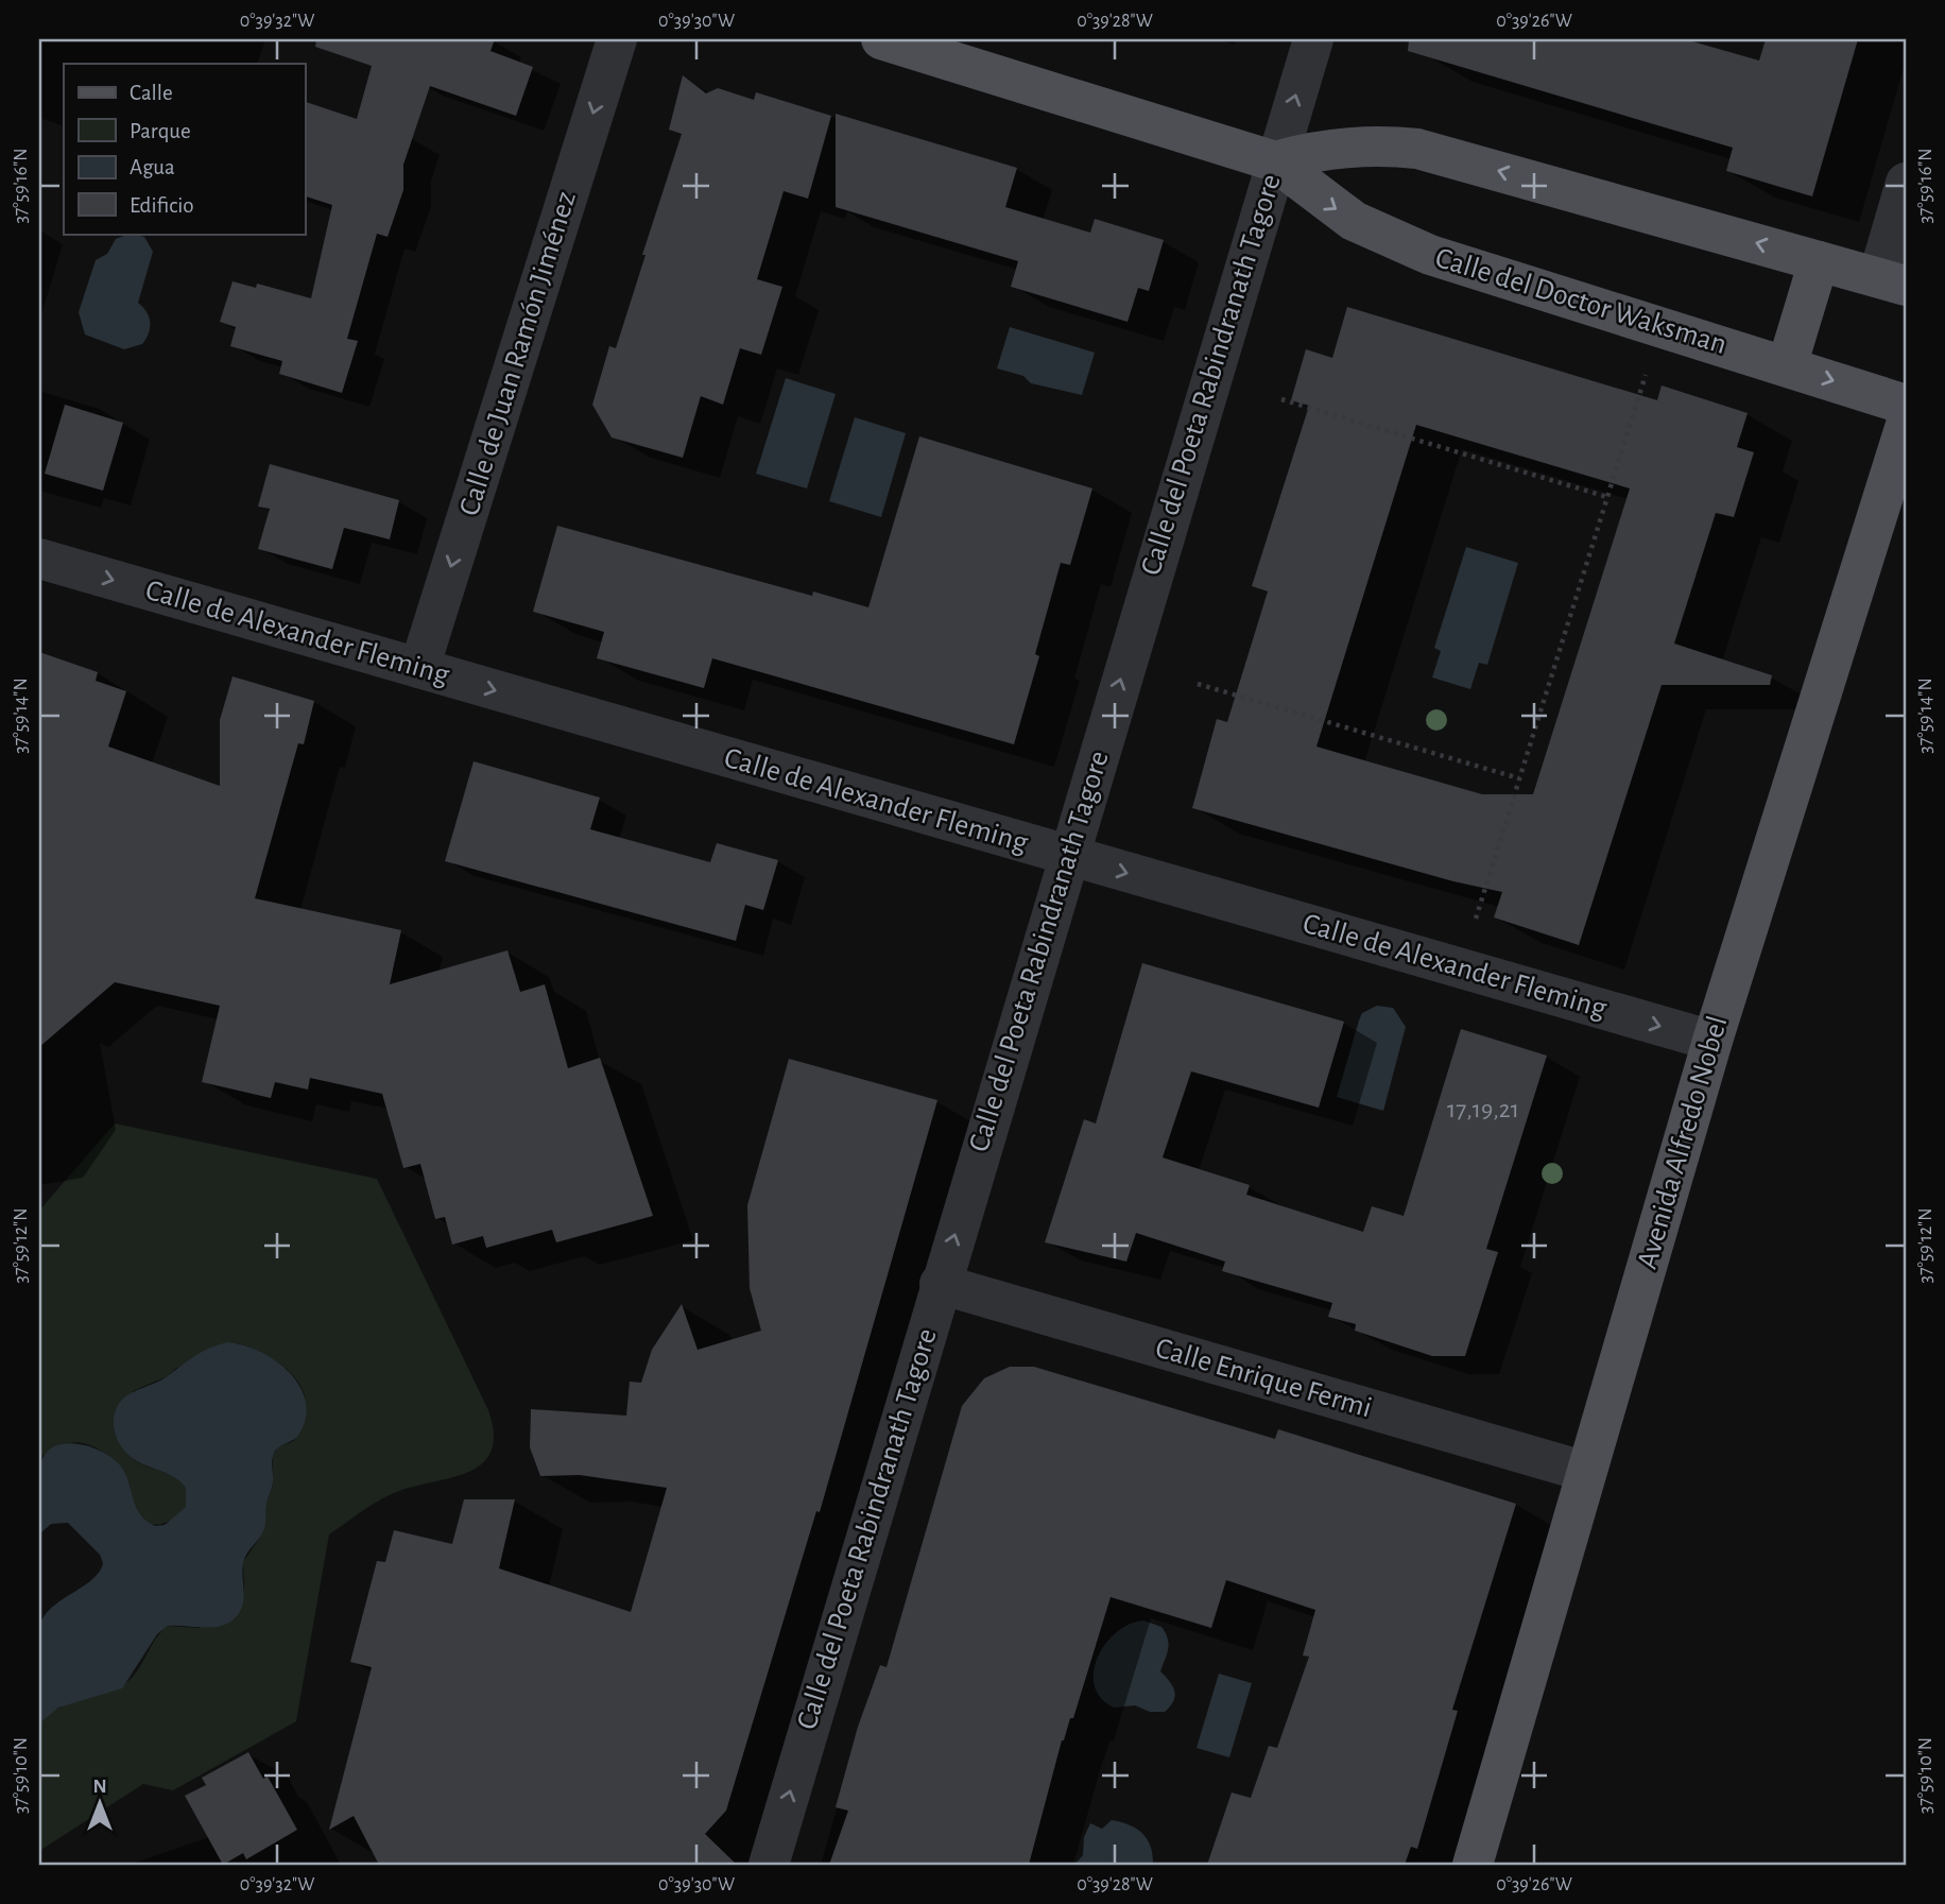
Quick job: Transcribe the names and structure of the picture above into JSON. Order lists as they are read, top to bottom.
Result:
{
  "streets": {
    "main road": ["Calle del Doctor Waksman", "Avenida Alfredo Nobel"],
    "street": [
      "Calle de Juan Ramón Jiménez",
      "Calle del Poeta Rabindranath Tagore",
      "Calle de Alexander Fleming",
      "Calle Enrique Fermi"
    ]
  },
  "crossings": [
    ["Calle del Doctor Waksman", "Calle del Poeta Rabindranath Tagore"],
    ["Calle de Juan Ramón Jiménez", "Calle de Alexander Fleming"],
    ["Calle del Poeta Rabindranath Tagore", "Calle de Alexander Fleming"],
    ["Calle del Poeta Rabindranath Tagore", "Calle Enrique Fermi"],
    ["Calle de Alexander Fleming", "Avenida Alfredo Nobel"],
    ["Avenida Alfredo Nobel", "Calle Enrique Fermi"]
  ],
  "one_way": ["Calle de Juan Ramón Jiménez", "Calle del Poeta Rabindranath Tagore", "Calle de Alexander Fleming"],
  "house_numbers": ["17,19,21"],
  "legend": [
    "Calle",
    "Parque",
    "Agua",
    "Edificio"
  ],
  "north": "top",
  "coordinates": [
    "0°39'32\"W",
    "0°39'30\"W",
    "0°39'28\"W",
    "0°39'26\"W",
    "37°59'16\"N",
    "37°59'14\"N",
    "37°59'12\"N",
    "37°59'10\"N"
  ]
}
